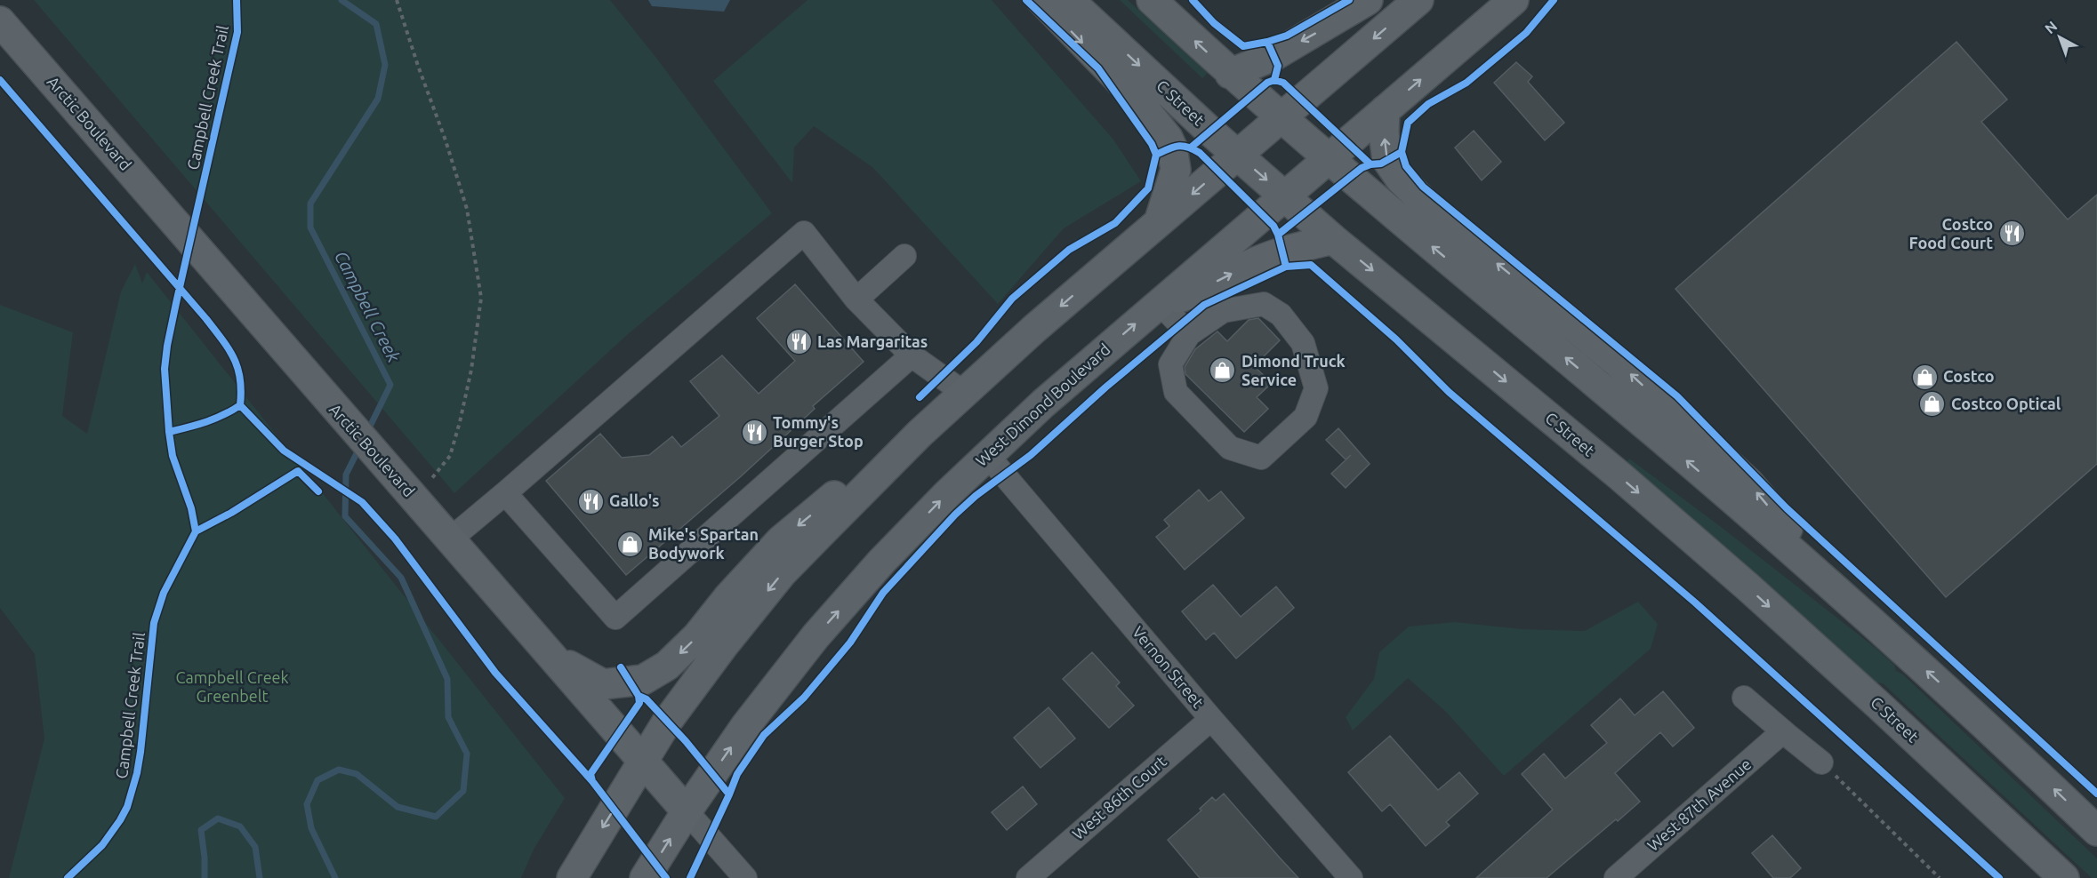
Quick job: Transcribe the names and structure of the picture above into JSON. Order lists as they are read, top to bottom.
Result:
{
  "streets": {
    "main road": ["C Street", "Arctic Boulevard", "West Dimond Boulevard"],
    "street": ["Vernon Street", "West 86th Court", "West 87th Avenue"],
    "cycle path": ["Campbell Creek Trail"]
  },
  "crossings": [
    ["C Street", "West Dimond Boulevard"],
    ["Arctic Boulevard", "West Dimond Boulevard"],
    ["West Dimond Boulevard", "Vernon Street"],
    ["Vernon Street", "West 86th Court"]
  ],
  "water": ["Campbell Creek"],
  "parks": ["Campbell Creek Greenbelt"],
  "places": {
    "restaurant": [
      "Costco Food Court",
      "Las Margaritas",
      "Tommy's Burger Stop",
      "Gallo's"
    ],
    "shop": [
      "Dimond Truck Service",
      "Costco",
      "Costco Optical",
      "Mike's Spartan Bodywork"
    ]
  },
  "north": "top left"
}
